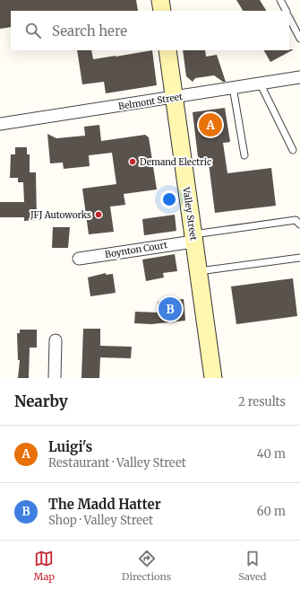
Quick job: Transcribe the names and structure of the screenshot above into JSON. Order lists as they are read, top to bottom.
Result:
{
  "streets": {
    "main road": ["Valley Street"],
    "street": ["Belmont Street", "Boynton Court"]
  },
  "crossings": [
    ["Belmont Street", "Valley Street"],
    ["Valley Street", "Boynton Court"]
  ],
  "places": ["Demand Electric", "JFJ Autoworks"],
  "page": {
    "search": "Search here",
    "pins": ["A", "B"],
    "heading": ["Nearby", "2 results"],
    "list": [
      {
        "mark": "A",
        "name": "Luigi's",
        "note": "Restaurant · Valley Street",
        "value": "40 m"
      },
      {
        "mark": "B",
        "name": "The Madd Hatter",
        "note": "Shop · Valley Street",
        "value": "60 m"
      }
    ],
    "nav": ["Map", "Directions", "Saved"]
  }
}
